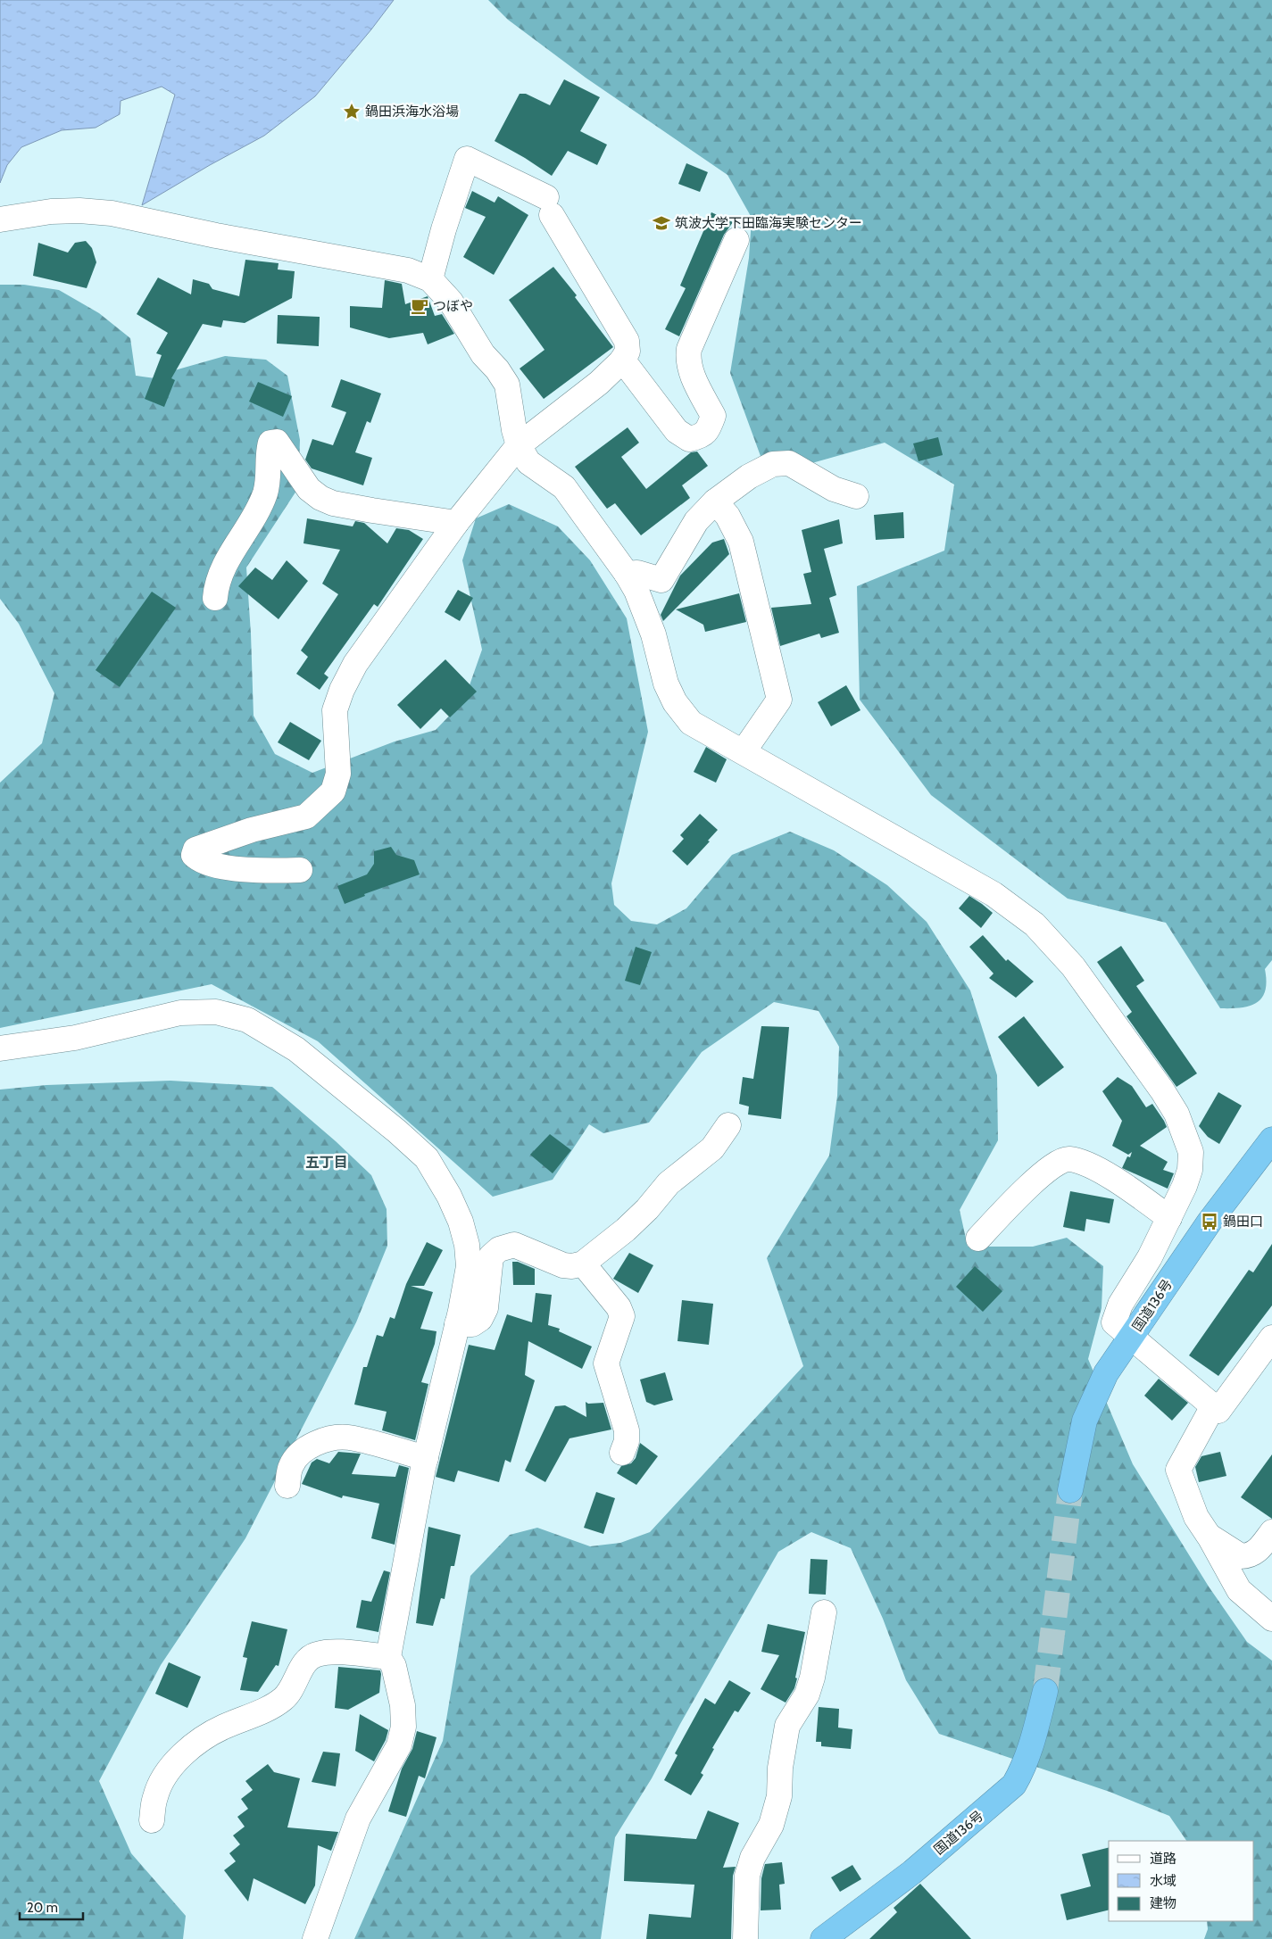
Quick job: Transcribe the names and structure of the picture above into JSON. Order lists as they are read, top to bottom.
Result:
{
  "streets": {
    "highway": ["国道136号"]
  },
  "districts": ["五丁目"],
  "places": {
    "place": ["鍋田浜海水浴場"],
    "school or university": ["筑波大学下田臨海実験センター"],
    "cafe": ["つぼや"],
    "bus stop": ["鍋田口"]
  },
  "legend": ["道路", "水域", "建物"],
  "scale_bar": "20 m"
}
